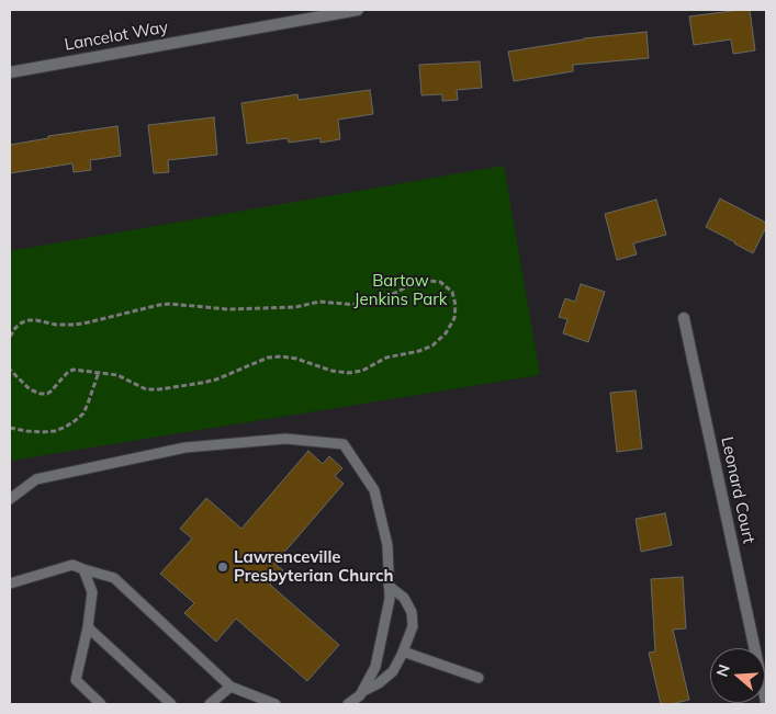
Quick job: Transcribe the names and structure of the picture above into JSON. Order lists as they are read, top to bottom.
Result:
{
  "streets": {
    "street": ["Lancelot Way", "Leonard Court"]
  },
  "parks": ["Bartow Jenkins Park"],
  "places": ["Lawrenceville Presbyterian Church"],
  "north": "left"
}
